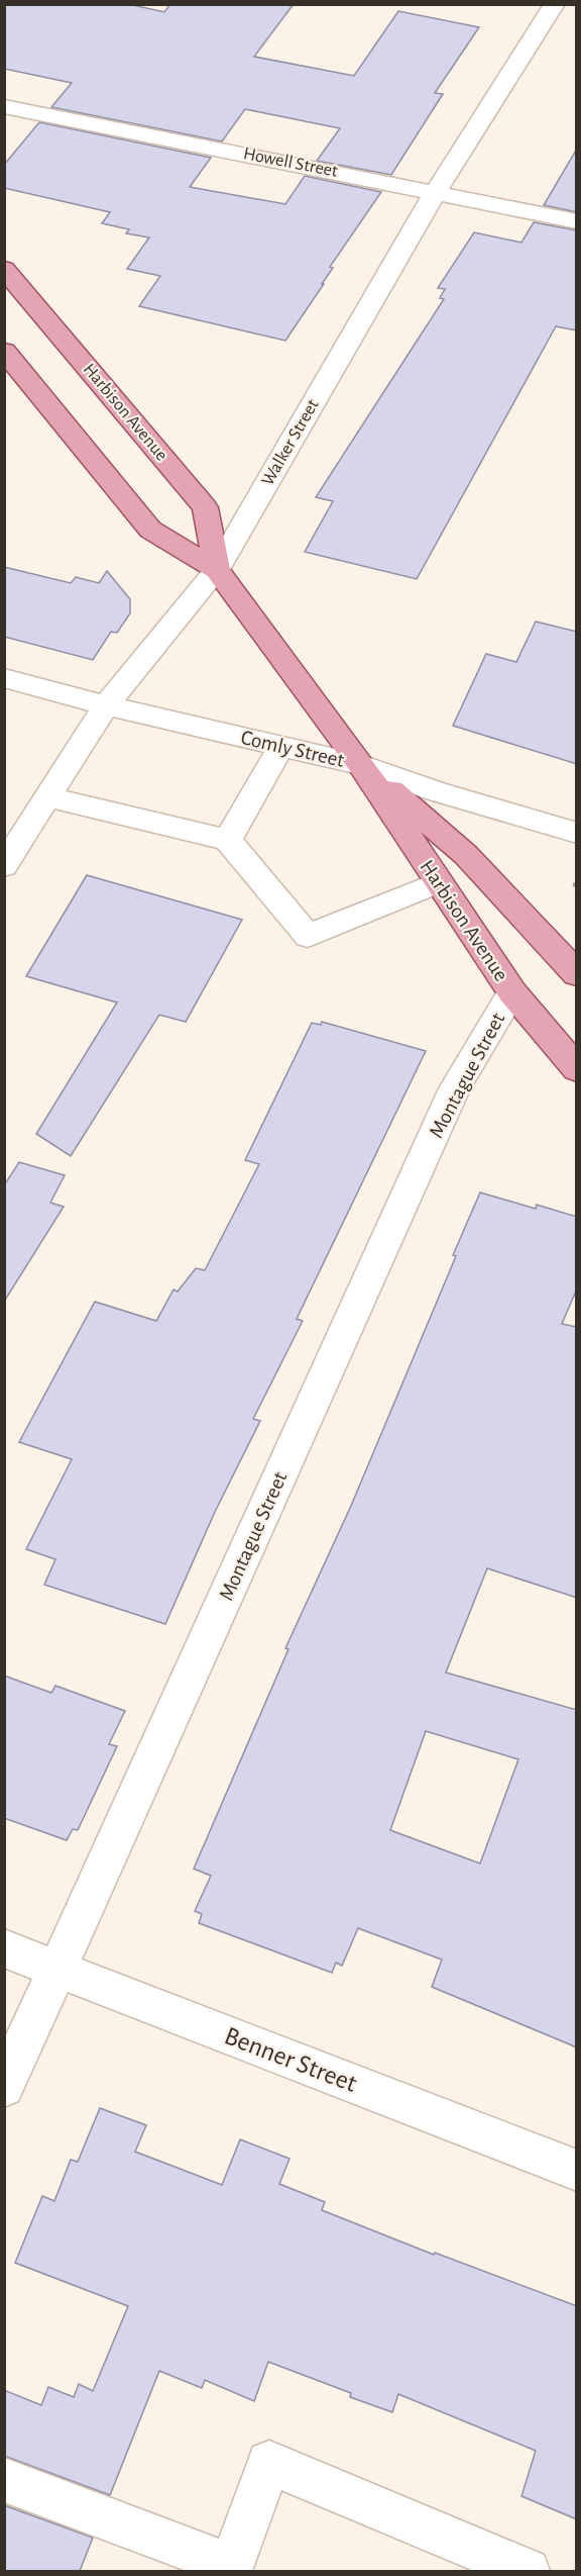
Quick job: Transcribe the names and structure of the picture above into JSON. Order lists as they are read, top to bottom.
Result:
{
  "streets": {
    "main road": ["Harbison Avenue"],
    "street": [
      "Howell Street",
      "Walker Street",
      "Comly Street",
      "Montague Street",
      "Benner Street"
    ]
  },
  "crossings": [
    ["Howell Street", "Walker Street"],
    ["Harbison Avenue", "Walker Street"],
    ["Harbison Avenue", "Comly Street"],
    ["Harbison Avenue", "Montague Street"],
    ["Walker Street", "Comly Street"],
    ["Montague Street", "Benner Street"]
  ]
}
